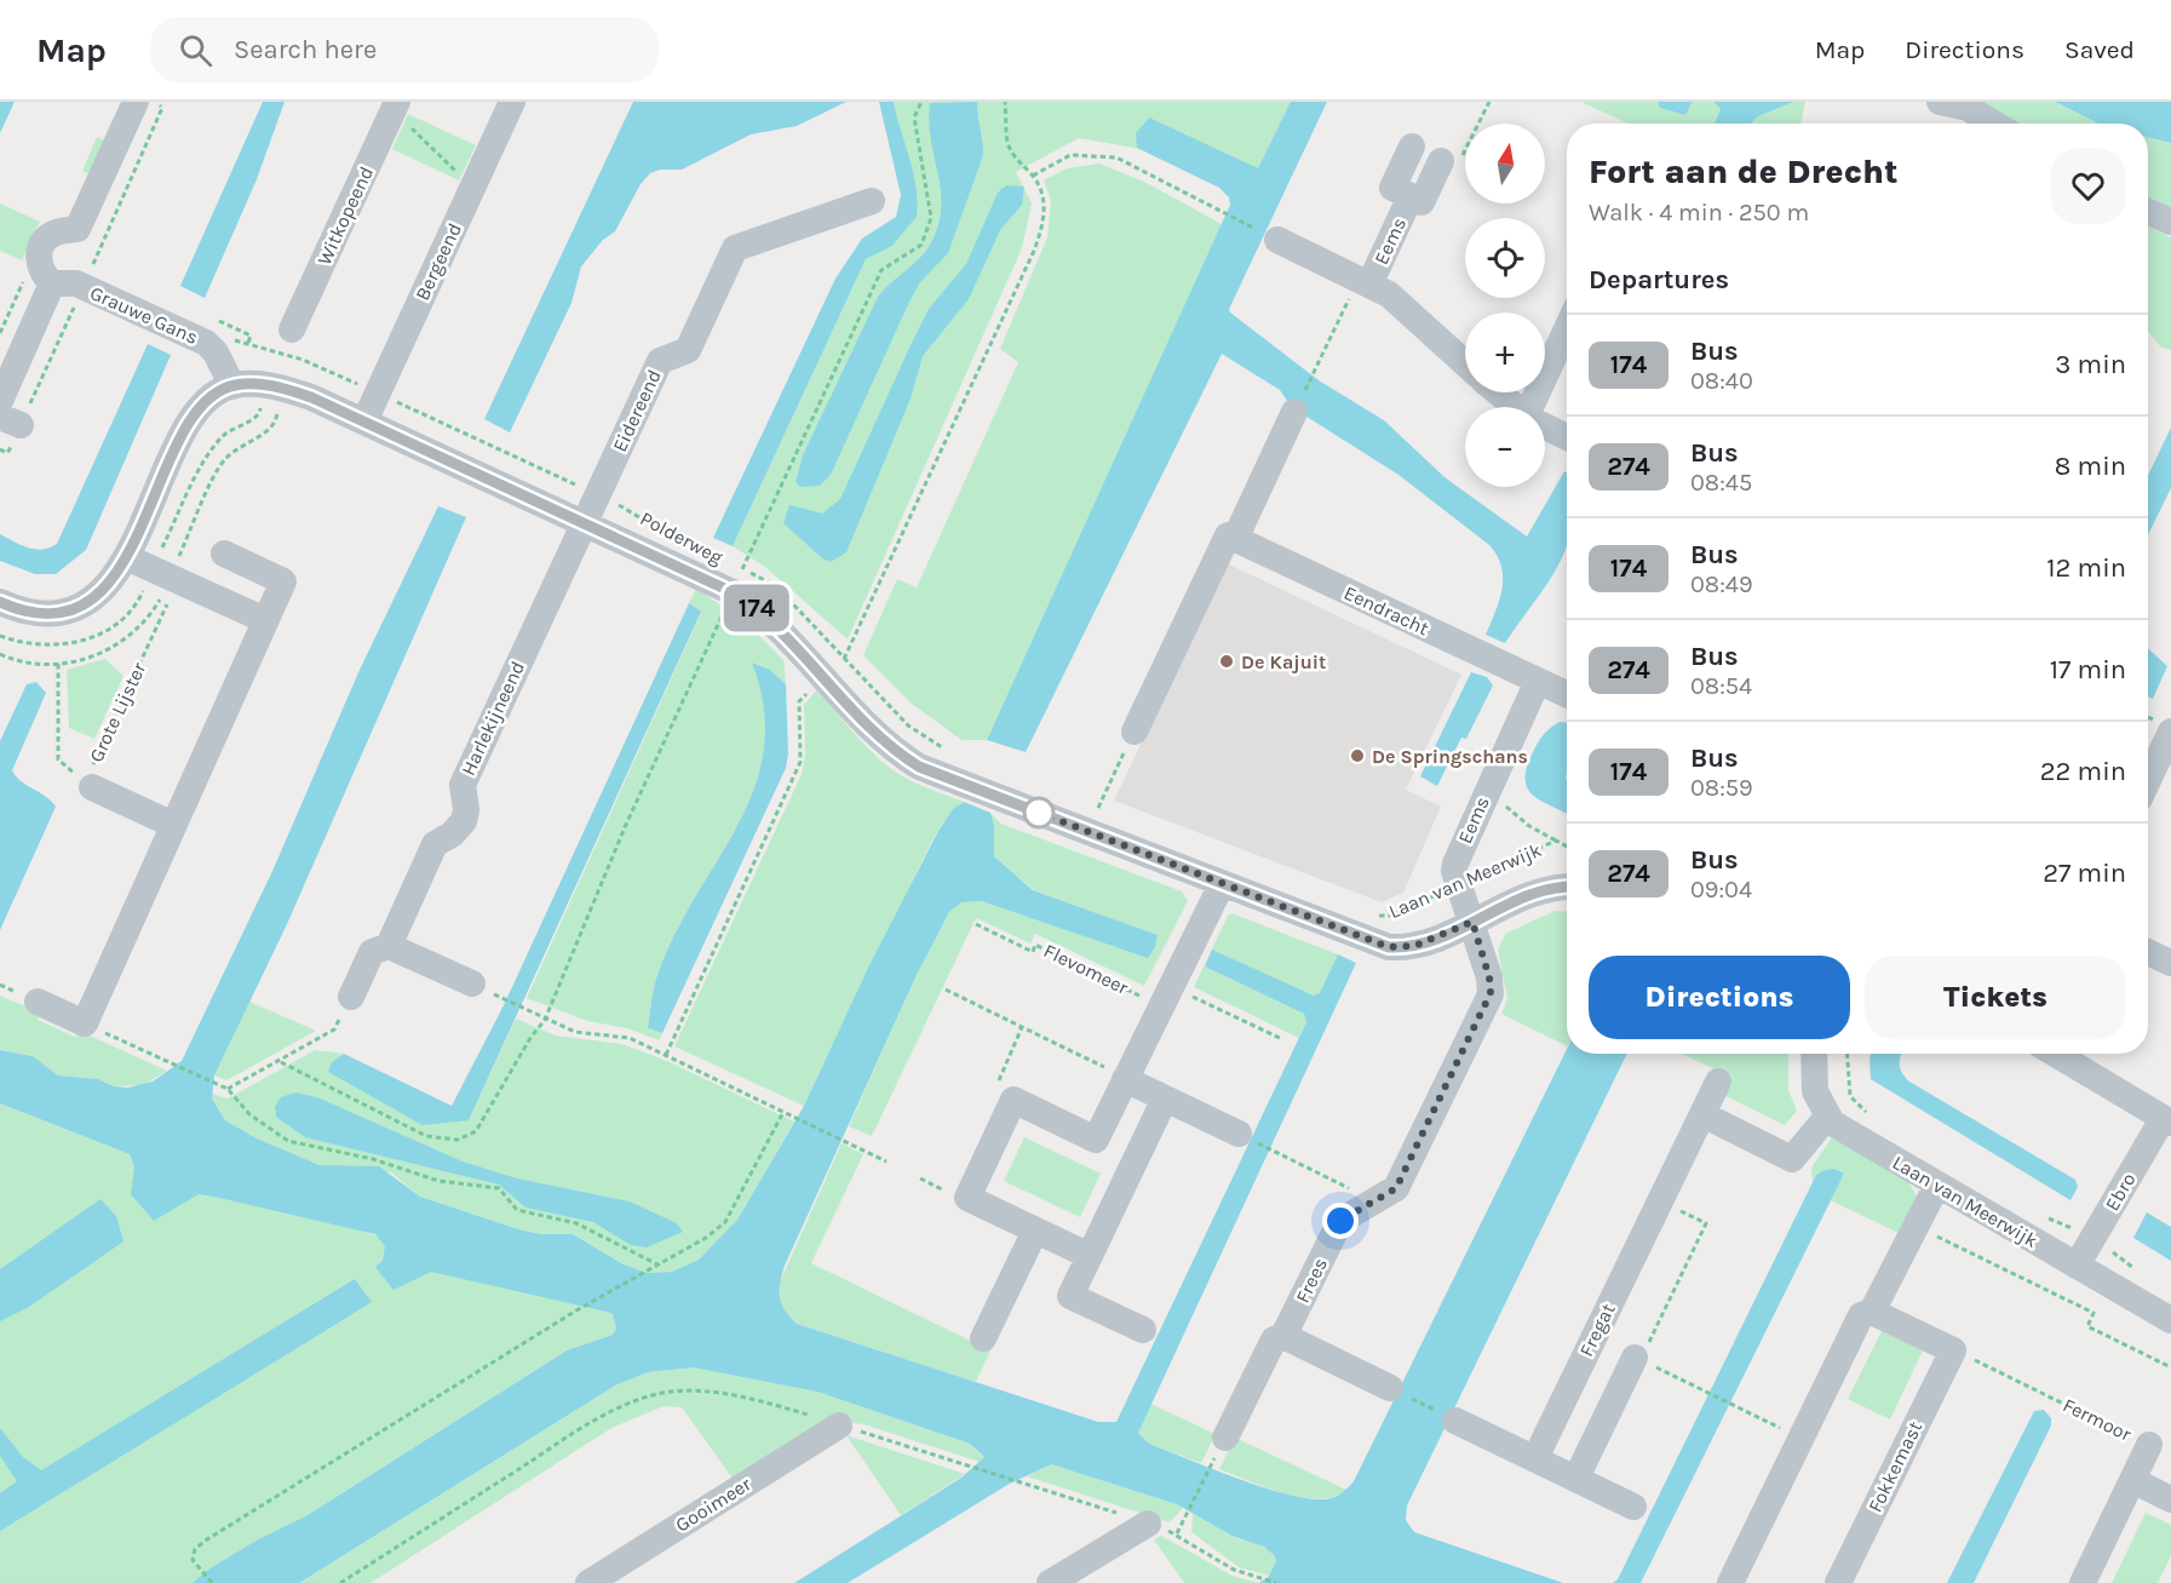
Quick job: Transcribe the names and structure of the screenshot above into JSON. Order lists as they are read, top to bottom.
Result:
{
  "streets": {
    "street": [
      "Witkopeend",
      "Eems",
      "Bergeend",
      "Grauwe Gans",
      "Eidereend",
      "Polderweg",
      "Eendracht",
      "Grote Lijster",
      "Harlekijneend",
      "Laan van Meerwijk",
      "Ebro",
      "Frees",
      "Fregat",
      "Fermoor",
      "Fokkemast",
      "Gooimeer"
    ],
    "path": ["Flevomeer"]
  },
  "crossings": [
    ["Witkopeend", "Polderweg"],
    ["Eems", "Eendracht"],
    ["Eems", "Laan van Meerwijk"],
    ["Eems", "Frees"],
    ["Bergeend", "Polderweg"],
    ["Grauwe Gans", "Polderweg"],
    ["Eidereend", "Polderweg"],
    ["Eidereend", "Harlekijneend"],
    ["Polderweg", "Harlekijneend"],
    ["Polderweg", "Laan van Meerwijk"],
    ["Laan van Meerwijk", "Ebro"],
    ["Laan van Meerwijk", "Frees"],
    ["Fermoor", "Fokkemast"]
  ],
  "places": ["De Kajuit", "De Springschans"],
  "lines": ["bus line 174"],
  "north": "top",
  "page": {
    "header": "Map",
    "search": "Search here",
    "nav": ["Map", "Directions", "Saved"],
    "on_map": "174",
    "map_buttons": ["+", "−"],
    "heading": [
      ["Fort aan de Drecht", "Walk · 4 min · 250 m"],
      "Departures"
    ],
    "list": [
      {
        "mark": "174",
        "name": "Bus",
        "note": "08:40",
        "value": "3 min"
      },
      {
        "mark": "274",
        "name": "Bus",
        "note": "08:45",
        "value": "8 min"
      },
      {
        "mark": "174",
        "name": "Bus",
        "note": "08:49",
        "value": "12 min"
      },
      {
        "mark": "274",
        "name": "Bus",
        "note": "08:54",
        "value": "17 min"
      },
      {
        "mark": "174",
        "name": "Bus",
        "note": "08:59",
        "value": "22 min"
      },
      {
        "mark": "274",
        "name": "Bus",
        "note": "09:04",
        "value": "27 min"
      }
    ],
    "buttons": ["Directions", "Tickets"]
  }
}
